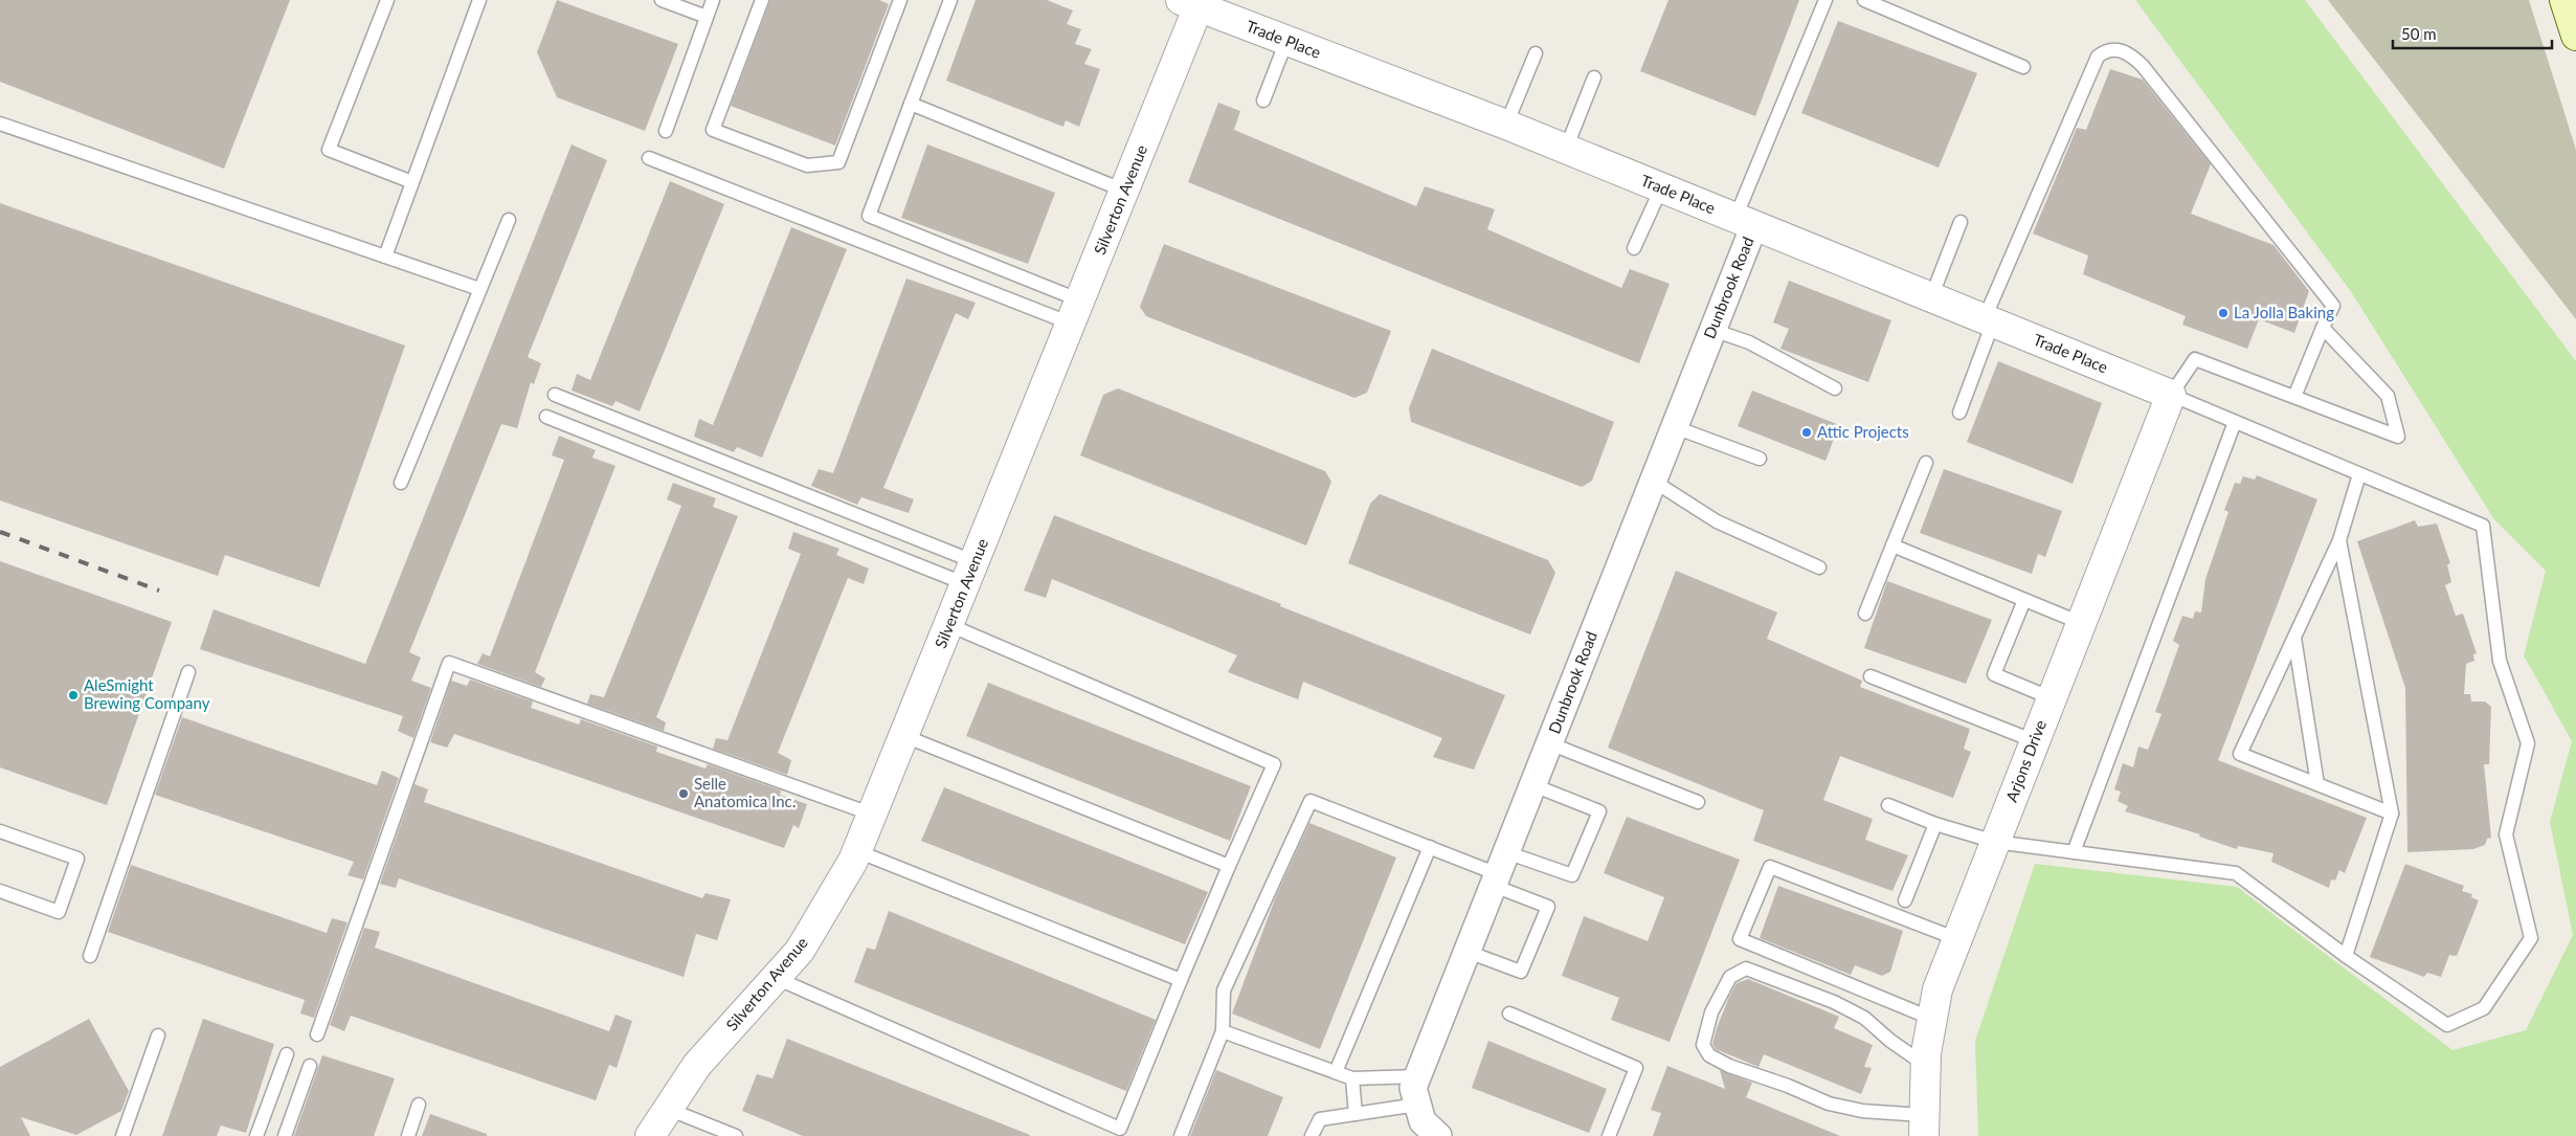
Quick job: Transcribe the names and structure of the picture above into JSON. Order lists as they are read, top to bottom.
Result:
{
  "streets": {
    "street": [
      "Trade Place",
      "Silverton Avenue",
      "Dunbrook Road",
      "Arjons Drive"
    ]
  },
  "crossings": [
    ["Trade Place", "Silverton Avenue"],
    ["Trade Place", "Dunbrook Road"],
    ["Trade Place", "Arjons Drive"]
  ],
  "places": [
    "La Jolla Baking",
    "Attic Projects",
    "AleSmight Brewing Company",
    "Selle Anatomica Inc."
  ],
  "scale_bar": "50 m"
}
